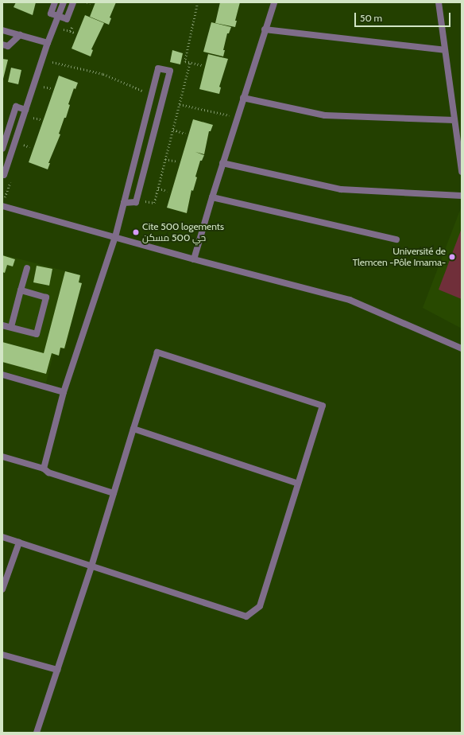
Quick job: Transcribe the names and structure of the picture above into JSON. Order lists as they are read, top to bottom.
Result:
{
  "places": ["Cite 500 logements حي 500 مسكن", "Université de Tlemcen -Pôle Imama-"],
  "scale_bar": "50 m"
}
